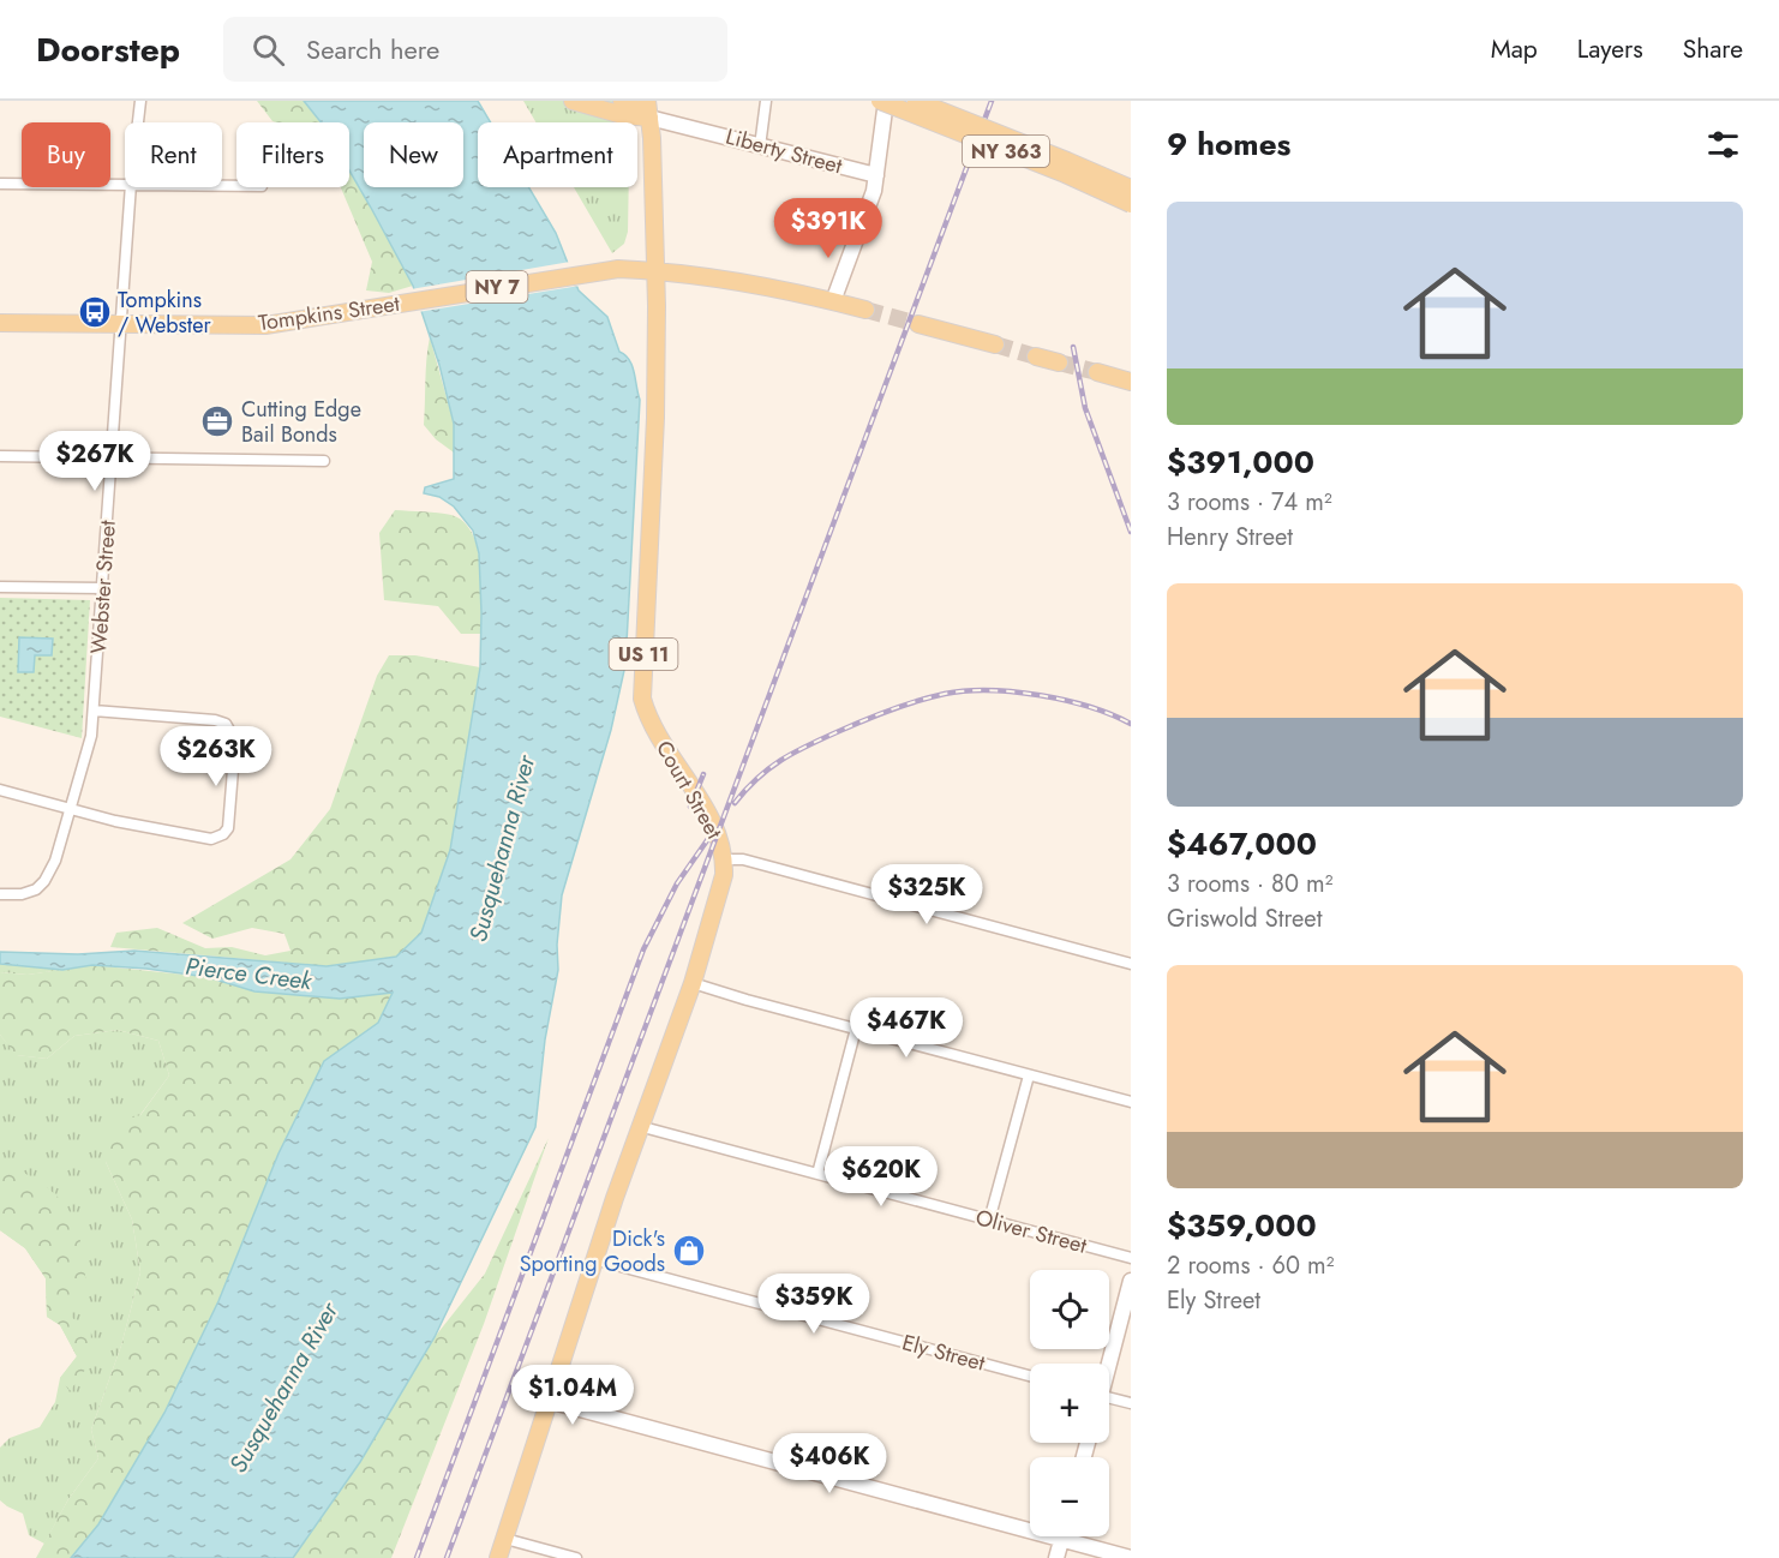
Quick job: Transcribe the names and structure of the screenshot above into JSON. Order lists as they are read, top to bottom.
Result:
{
  "streets": {
    "main road": [
      "NY 363",
      "NY 7",
      "Tompkins Street",
      "US 11",
      "Court Street"
    ],
    "street": [
      "Liberty Street",
      "Webster Street",
      "Oliver Street",
      "Ely Street"
    ]
  },
  "crossings": [
    ["Liberty Street", "Court Street"],
    ["NY 7", "Tompkins Street"],
    ["NY 7", "Court Street"],
    ["Tompkins Street", "Webster Street"],
    ["Tompkins Street", "Court Street"],
    ["Court Street", "Oliver Street"],
    ["Court Street", "Ely Street"]
  ],
  "water": ["Susquehanna River", "Pierce Creek"],
  "places": {
    "bus stop": ["Tompkins / Webster"],
    "office": ["Cutting Edge Bail Bonds"],
    "shop": ["Dick's Sporting Goods"]
  },
  "page": {
    "header": "Doorstep",
    "search": "Search here",
    "nav": ["Map", "Layers", "Share"],
    "heading": "9 homes",
    "chip": [
      "Buy",
      "Rent",
      "Filters",
      "New",
      "Apartment"
    ],
    "list": [
      {
        "name": "$391,000",
        "note": "3 rooms · 74 m² · Henry Street"
      },
      {
        "name": "$467,000",
        "note": "3 rooms · 80 m² · Griswold Street"
      },
      {
        "name": "$359,000",
        "note": "2 rooms · 60 m² · Ely Street"
      }
    ],
    "price": [
      "$391K",
      "$267K",
      "$263K",
      "$325K",
      "$467K",
      "$620K",
      "$359K",
      "$1.04M",
      "$406K"
    ],
    "map_buttons": ["+", "−"]
  }
}
